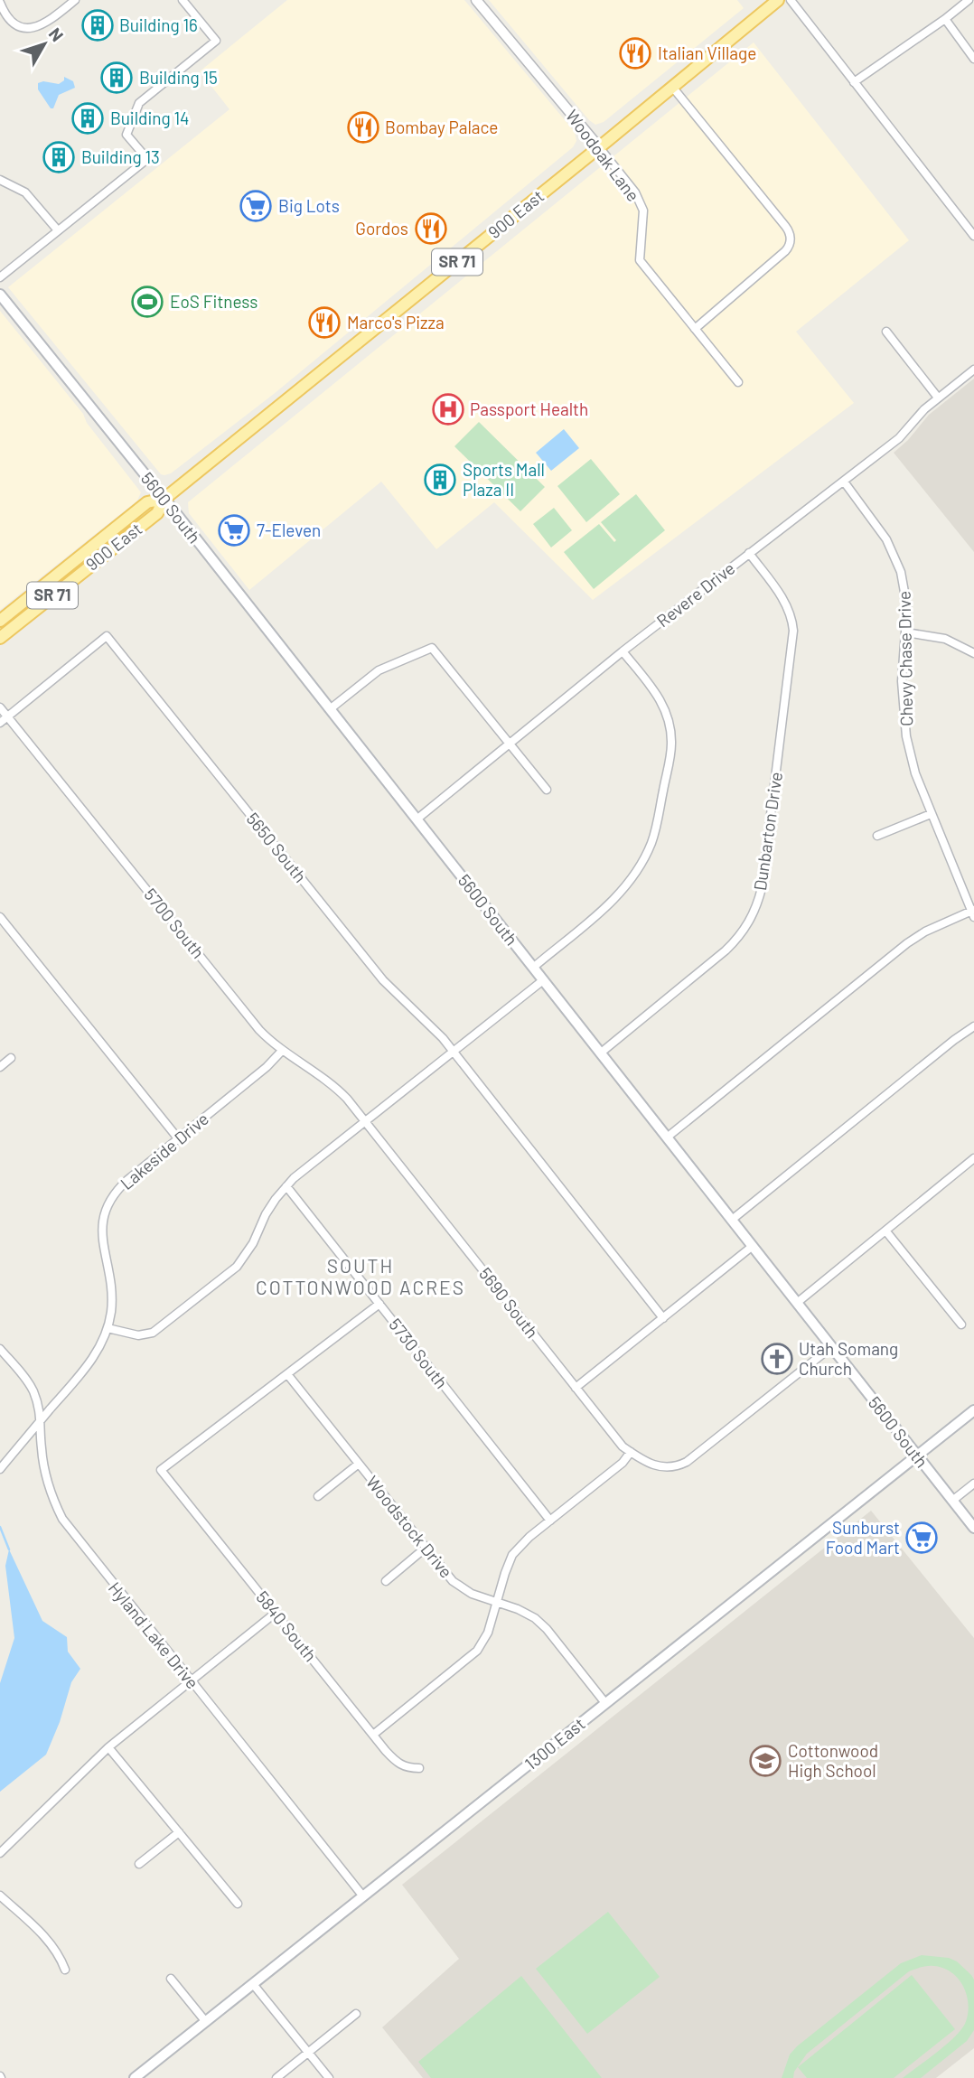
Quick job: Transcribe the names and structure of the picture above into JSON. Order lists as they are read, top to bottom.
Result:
{
  "streets": {
    "main road": [
      "900 East",
      "SR 71",
      "5600 South",
      "1300 East"
    ],
    "street": [
      "Woodoak Lane",
      "Revere Drive",
      "Chevy Chase Drive",
      "Dunbarton Drive",
      "5650 South",
      "5700 South",
      "Lakeside Drive",
      "5690 South",
      "5730 South",
      "Woodstock Drive",
      "5840 South",
      "Hyland Lake Drive"
    ]
  },
  "crossings": [
    ["Woodoak Lane", "900 East"],
    ["900 East", "5600 South"],
    ["5600 South", "Revere Drive"],
    ["5600 South", "Dunbarton Drive"],
    ["5600 South", "5690 South"],
    ["5600 South", "1300 East"],
    ["Revere Drive", "Chevy Chase Drive"],
    ["Revere Drive", "Dunbarton Drive"],
    ["5650 South", "5700 South"],
    ["5700 South", "Lakeside Drive"],
    ["5700 South", "5690 South"],
    ["Lakeside Drive", "Hyland Lake Drive"],
    ["Woodstock Drive", "5840 South"],
    ["Woodstock Drive", "1300 East"],
    ["Hyland Lake Drive", "1300 East"]
  ],
  "districts": ["SOUTH COTTONWOOD ACRES"],
  "places": {
    "building": [
      "Building 16",
      "Building 15",
      "Building 14",
      "Building 13",
      "Sports Mall Plaza II"
    ],
    "restaurant": [
      "Italian Village",
      "Bombay Palace",
      "Gordos",
      "Marco's Pizza"
    ],
    "supermarket": ["Big Lots", "7-Eleven", "Sunburst Food Mart"],
    "sports": ["EoS Fitness"],
    "hospital": ["Passport Health"],
    "church": ["Utah Somang Church"],
    "school or university": ["Cottonwood High School"]
  },
  "north": "top right"
}
